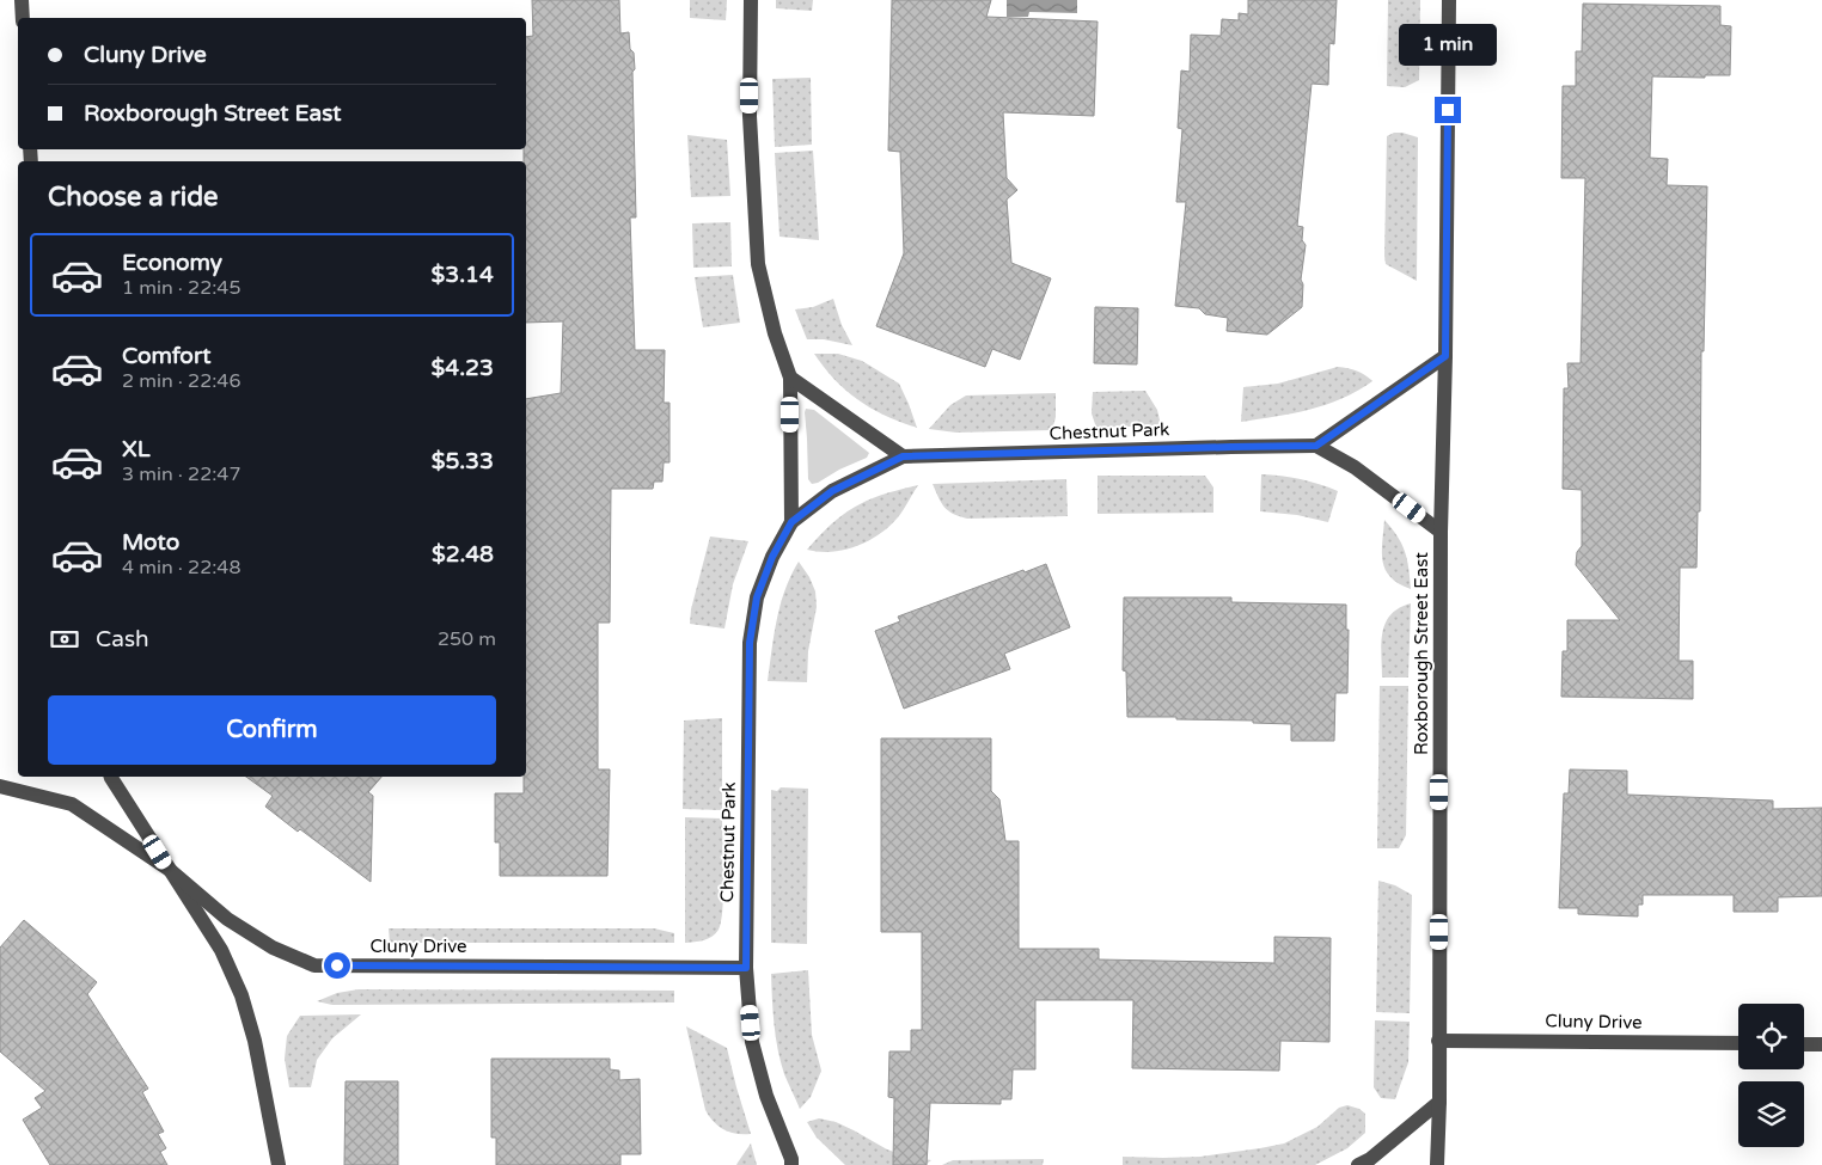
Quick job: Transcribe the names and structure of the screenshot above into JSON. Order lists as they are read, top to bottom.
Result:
{
  "streets": {
    "street": ["Chestnut Park", "Roxborough Street East", "Cluny Drive"]
  },
  "crossings": [
    ["Chestnut Park", "Cluny Drive"],
    ["Roxborough Street East", "Cluny Drive"]
  ],
  "page": {
    "banner": ["Cluny Drive", "Roxborough Street East"],
    "bubble": "1 min",
    "heading": "Choose a ride",
    "list": [
      {
        "name": "Economy",
        "note": "1 min · 22:45",
        "value": "$3.14"
      },
      {
        "name": "Comfort",
        "note": "2 min · 22:46",
        "value": "$4.23"
      },
      {
        "name": "XL",
        "note": "3 min · 22:47",
        "value": "$5.33"
      },
      {
        "name": "Moto",
        "note": "4 min · 22:48",
        "value": "$2.48"
      }
    ],
    "pay": ["Cash", "250 m"],
    "buttons": "Confirm"
  }
}
